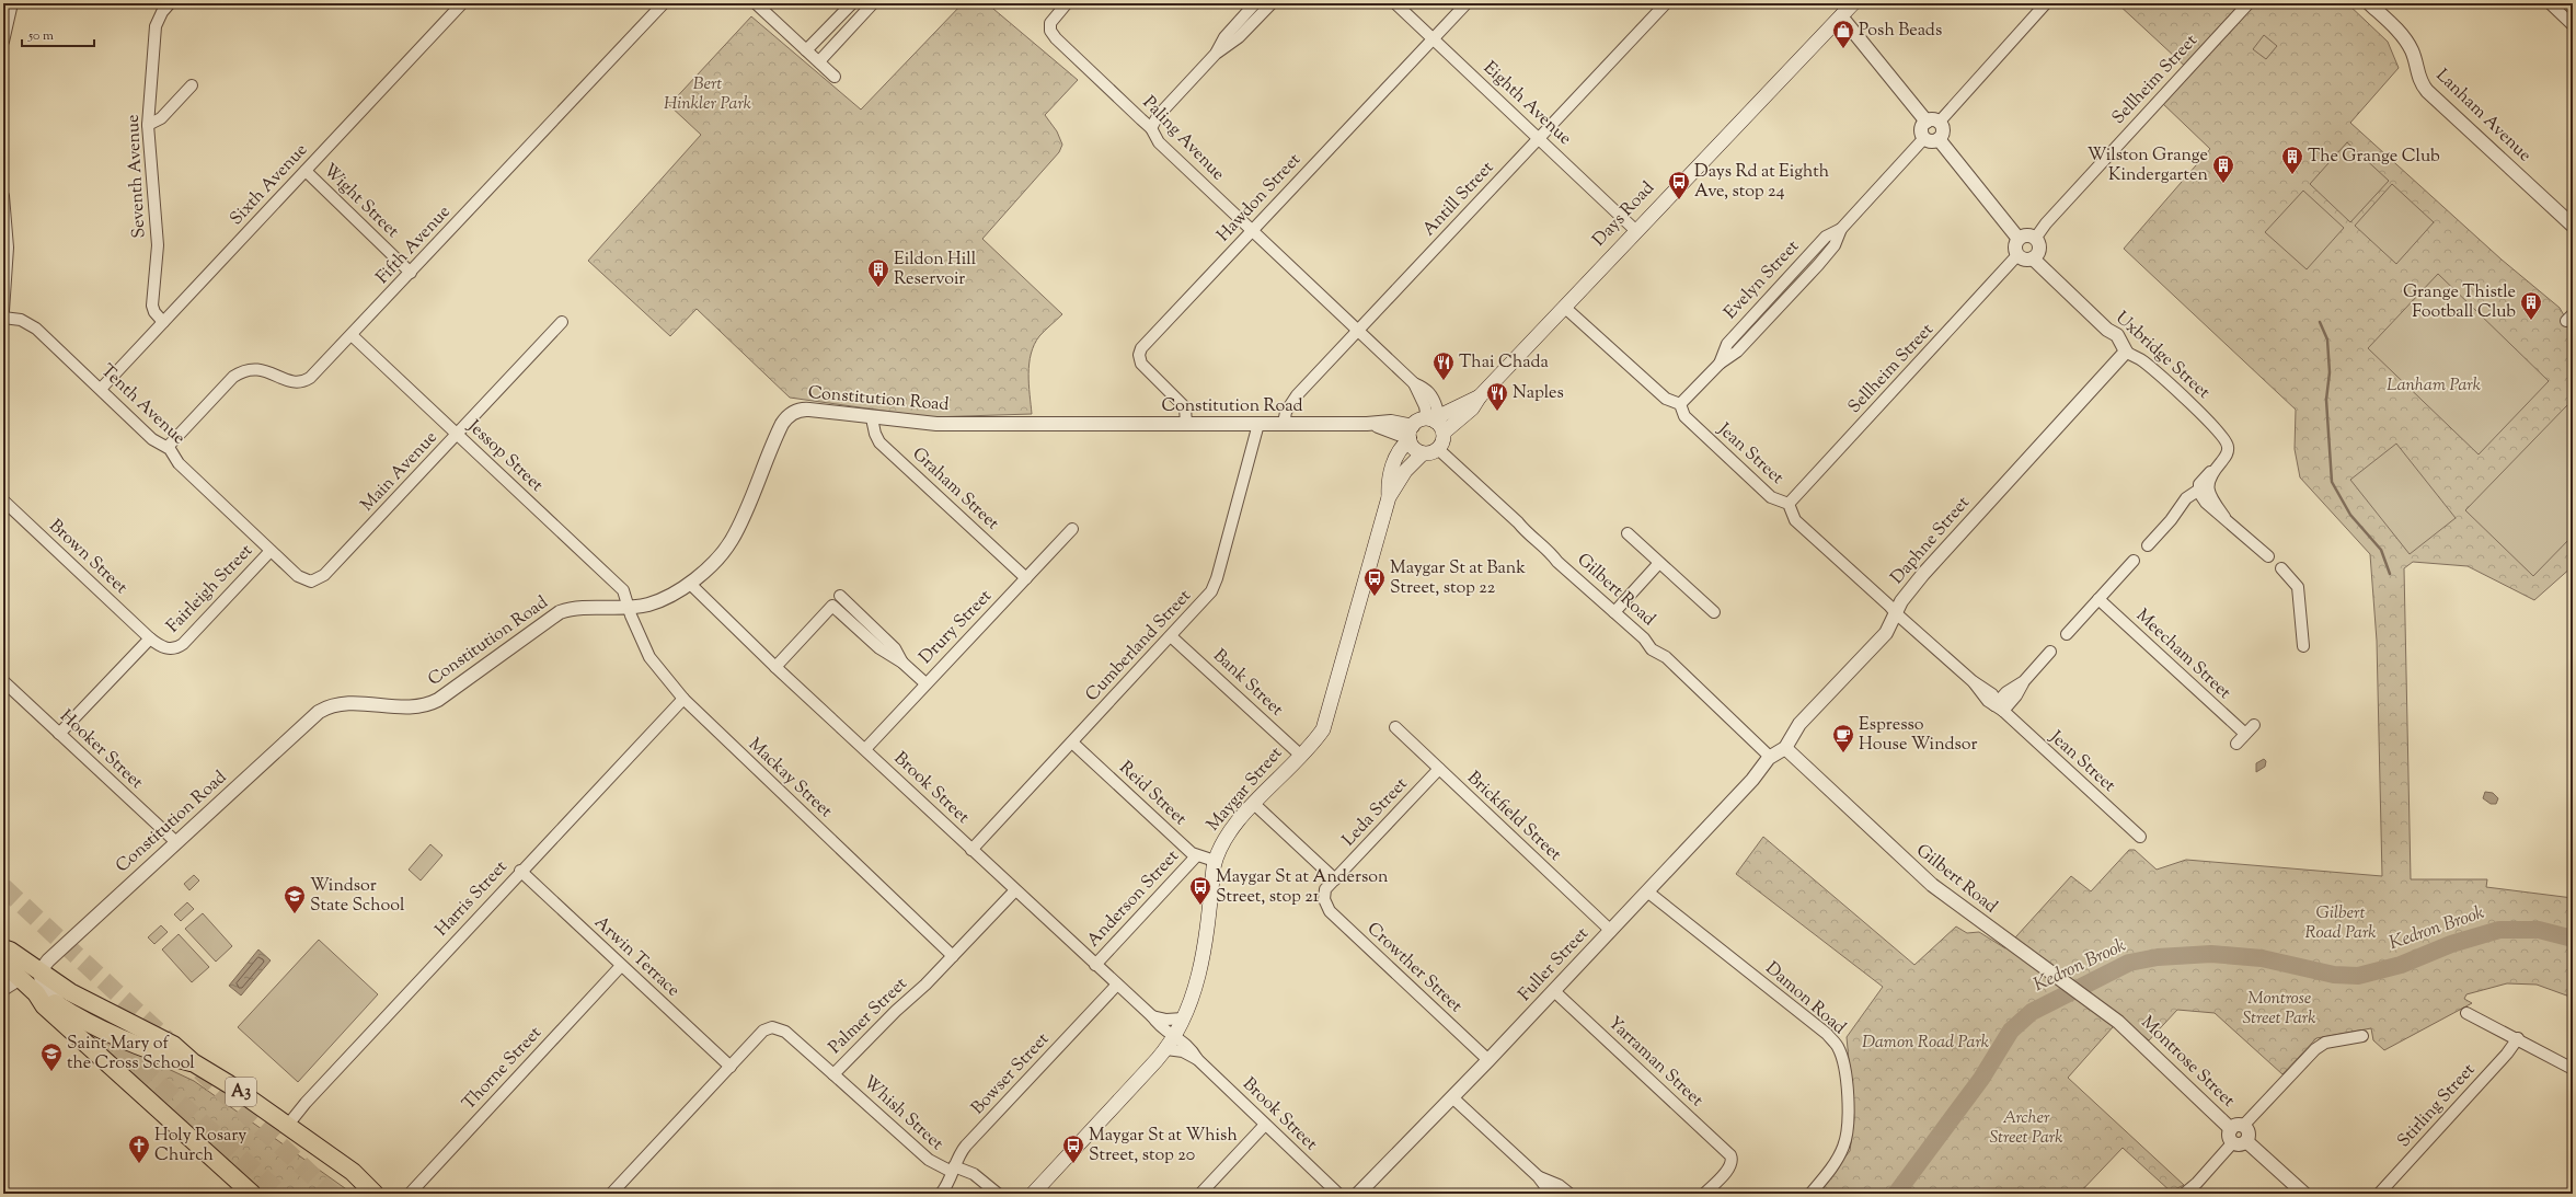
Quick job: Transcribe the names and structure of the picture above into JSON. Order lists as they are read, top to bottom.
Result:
{
  "streets": {
    "highway": ["A3"],
    "main road": ["Days Road", "Maygar Street"],
    "street": [
      "Sellheim Street",
      "Eighth Avenue",
      "Lanham Avenue",
      "Paling Avenue",
      "Seventh Avenue",
      "Sixth Avenue",
      "Hawdon Street",
      "Antill Street",
      "Wight Street",
      "Fifth Avenue",
      "Evelyn Street",
      "Uxbridge Street",
      "Constitution Road",
      "Tenth Avenue",
      "Jean Street",
      "Jessop Street",
      "Main Avenue",
      "Graham Street",
      "Daphne Street",
      "Brown Street",
      "Fairleigh Street",
      "Gilbert Road",
      "Drury Street",
      "Cumberland Street",
      "Meecham Street",
      "Bank Street",
      "Hooker Street",
      "Mackay Street",
      "Brook Street",
      "Reid Street",
      "Leda Street",
      "Brickfield Street",
      "Harris Street",
      "Anderson Street",
      "Arwin Terrace",
      "Fuller Street",
      "Crowther Street",
      "Damon Road",
      "Palmer Street",
      "Yarraman Street",
      "Montrose Street",
      "Thorne Street",
      "Bowser Street",
      "Stirling Street",
      "Whish Street"
    ]
  },
  "crossings": [
    ["Sellheim Street", "Uxbridge Street"],
    ["Sellheim Street", "Jean Street"],
    ["Eighth Avenue", "Hawdon Street"],
    ["Eighth Avenue", "Antill Street"],
    ["Eighth Avenue", "Days Road"],
    ["Paling Avenue", "Hawdon Street"],
    ["Paling Avenue", "Antill Street"],
    ["Paling Avenue", "Days Road"],
    ["Paling Avenue", "Constitution Road"],
    ["Paling Avenue", "Gilbert Road"],
    ["Paling Avenue", "Maygar Street"],
    ["Seventh Avenue", "Sixth Avenue"],
    ["Sixth Avenue", "Wight Street"],
    ["Sixth Avenue", "Tenth Avenue"],
    ["Hawdon Street", "Constitution Road"],
    ["Antill Street", "Constitution Road"],
    ["Wight Street", "Fifth Avenue"],
    ["Days Road", "Constitution Road"],
    ["Days Road", "Gilbert Road"],
    ["Days Road", "Maygar Street"],
    ["Fifth Avenue", "Tenth Avenue"],
    ["Fifth Avenue", "Jessop Street"],
    ["Evelyn Street", "Jean Street"],
    ["Uxbridge Street", "Daphne Street"],
    ["Constitution Road", "Jessop Street"],
    ["Constitution Road", "Graham Street"],
    ["Constitution Road", "Gilbert Road"],
    ["Constitution Road", "Cumberland Street"],
    ["Constitution Road", "Hooker Street"],
    ["Constitution Road", "Mackay Street"],
    ["Constitution Road", "Brook Street"],
    ["Constitution Road", "Maygar Street"],
    ["Constitution Road", "A3"],
    ["Tenth Avenue", "Main Avenue"],
    ["Tenth Avenue", "Fairleigh Street"],
    ["Jean Street", "Daphne Street"],
    ["Jessop Street", "Main Avenue"],
    ["Jessop Street", "Mackay Street"],
    ["Graham Street", "Drury Street"],
    ["Daphne Street", "Gilbert Road"],
    ["Daphne Street", "Fuller Street"],
    ["Brown Street", "Fairleigh Street"],
    ["Fairleigh Street", "Hooker Street"],
    ["Gilbert Road", "Maygar Street"],
    ["Gilbert Road", "Fuller Street"],
    ["Gilbert Road", "Montrose Street"],
    ["Drury Street", "Brook Street"],
    ["Cumberland Street", "Bank Street"],
    ["Cumberland Street", "Brook Street"],
    ["Cumberland Street", "Reid Street"],
    ["Bank Street", "Maygar Street"],
    ["Mackay Street", "Harris Street"],
    ["Mackay Street", "Palmer Street"],
    ["Brook Street", "Maygar Street"],
    ["Brook Street", "Anderson Street"],
    ["Brook Street", "Palmer Street"],
    ["Brook Street", "Bowser Street"],
    ["Maygar Street", "Reid Street"],
    ["Reid Street", "Anderson Street"],
    ["Leda Street", "Brickfield Street"],
    ["Leda Street", "Crowther Street"],
    ["Brickfield Street", "Fuller Street"],
    ["Harris Street", "Arwin Terrace"],
    ["Harris Street", "A3"],
    ["Arwin Terrace", "Palmer Street"],
    ["Arwin Terrace", "Thorne Street"],
    ["Fuller Street", "Crowther Street"],
    ["Fuller Street", "Damon Road"],
    ["Fuller Street", "Yarraman Street"],
    ["Palmer Street", "Whish Street"],
    ["Bowser Street", "Whish Street"]
  ],
  "water": ["Kedron Brook"],
  "parks": [
    "Bert Hinkler Park",
    "Lanham Park",
    "Gilbert Road Park",
    "Montrose Street Park",
    "Damon Road Park",
    "Archer Street Park"
  ],
  "places": {
    "shop": ["Posh Beads"],
    "building": [
      "The Grange Club",
      "Wilston Grange Kindergarten",
      "Eildon Hill Reservoir",
      "Grange Thistle Football Club"
    ],
    "bus stop": [
      "Days Rd at Eighth Ave, stop 24",
      "Maygar St at Bank Street, stop 22",
      "Maygar St at Anderson Street, stop 21",
      "Maygar St at Whish Street, stop 20"
    ],
    "restaurant": ["Thai Chada", "Naples"],
    "cafe": ["Espresso House Windsor"],
    "school or university": ["Windsor State School", "Saint Mary of the Cross School"],
    "church": ["Holy Rosary Church"]
  },
  "scale_bar": "50 m"
}
